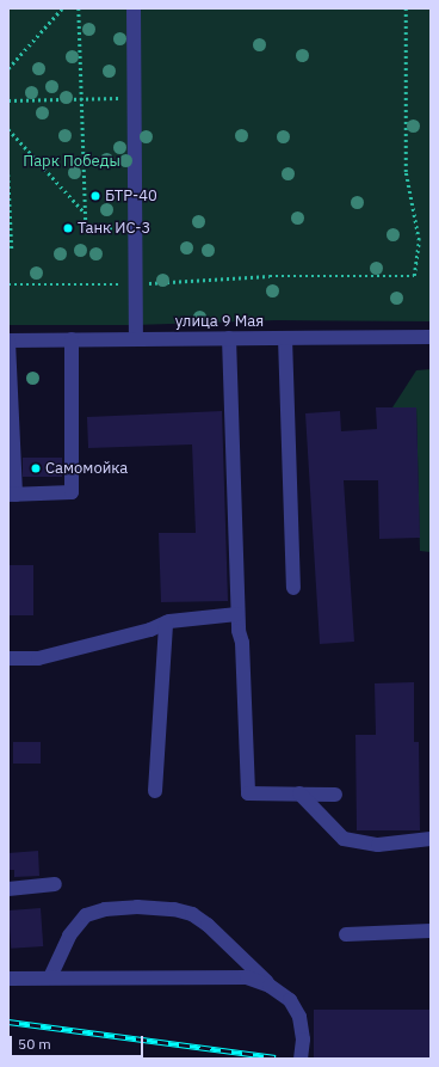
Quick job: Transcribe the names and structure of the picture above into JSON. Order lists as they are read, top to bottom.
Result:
{
  "streets": {
    "street": ["улица 9 Мая"]
  },
  "parks": ["Парк Победы"],
  "places": ["БТР-40", "Танк ИС-3", "Самомойка"],
  "scale_bar": "50 m"
}
